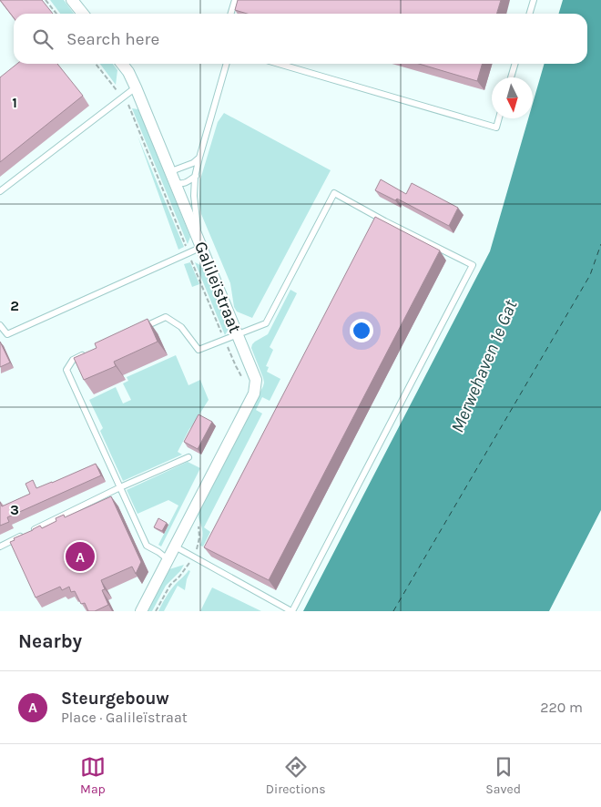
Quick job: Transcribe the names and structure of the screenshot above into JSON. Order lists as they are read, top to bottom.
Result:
{
  "streets": {
    "street": ["Galileïstraat"]
  },
  "water": ["Merwehaven 1e Gat"],
  "north": "bottom",
  "page": {
    "search": "Search here",
    "pins": "A",
    "heading": "Nearby",
    "list": [
      {
        "mark": "A",
        "name": "Steurgebouw",
        "note": "Place · Galileïstraat",
        "value": "220 m"
      }
    ],
    "nav": ["Map", "Directions", "Saved"]
  },
  "grid": {
    "rows": ["1", "2", "3"]
  }
}
